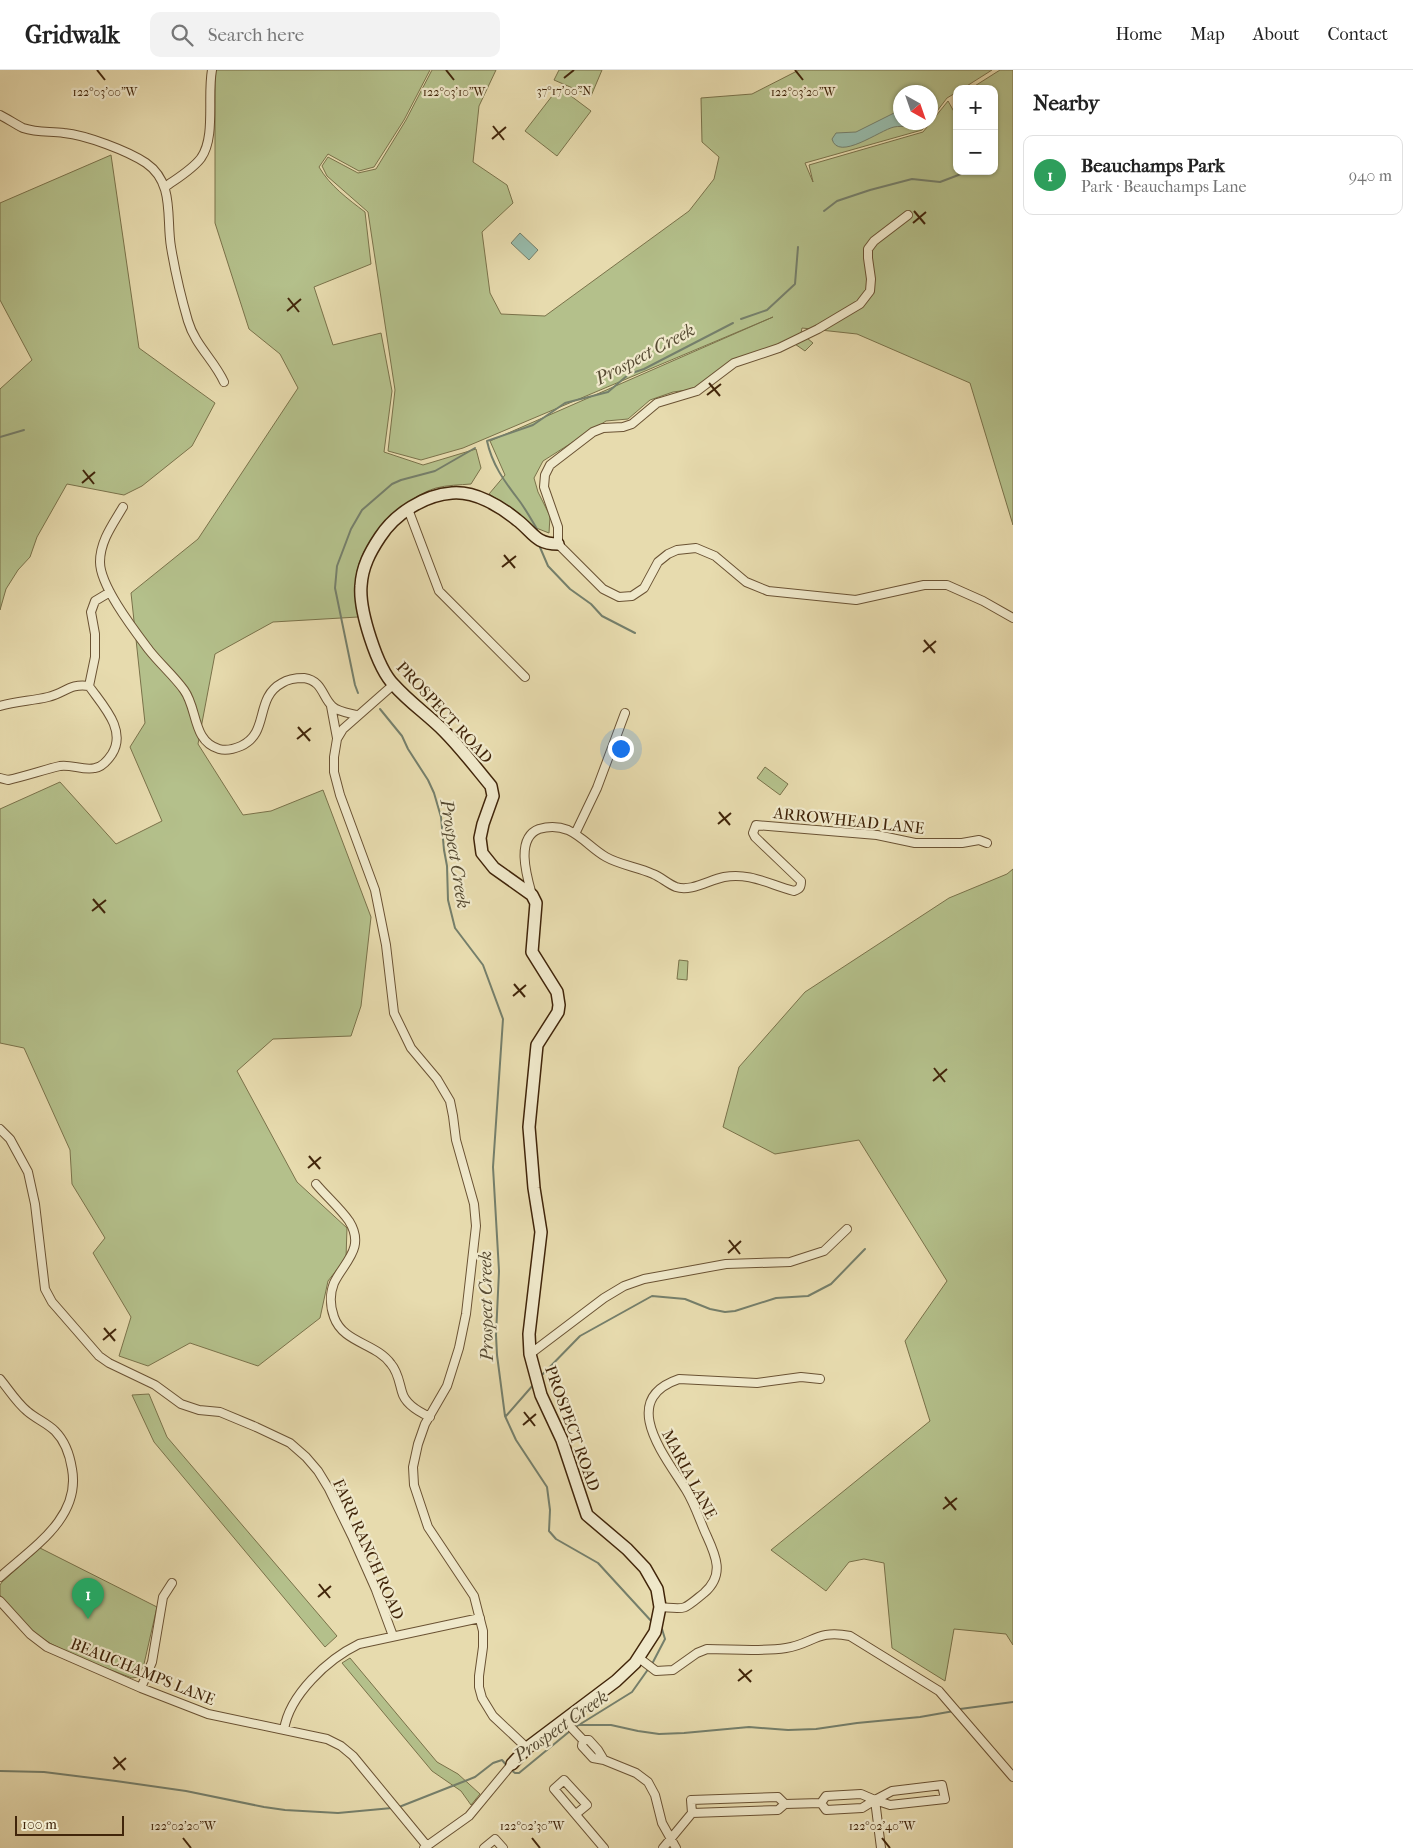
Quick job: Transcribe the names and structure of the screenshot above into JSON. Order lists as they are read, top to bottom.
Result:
{
  "streets": {
    "street": [
      "PROSPECT ROAD",
      "ARROWHEAD LANE",
      "MARIA LANE",
      "FARR RANCH ROAD",
      "BEAUCHAMPS LANE"
    ]
  },
  "crossings": [
    ["PROSPECT ROAD", "ARROWHEAD LANE"],
    ["PROSPECT ROAD", "MARIA LANE"],
    ["PROSPECT ROAD", "BEAUCHAMPS LANE"]
  ],
  "water": ["Prospect Creek"],
  "scale_bar": "100 m",
  "north": "bottom right",
  "page": {
    "header": "Gridwalk",
    "search": "Search here",
    "nav": [
      "Home",
      "Map",
      "About",
      "Contact"
    ],
    "heading": "Nearby",
    "map_buttons": ["+", "−"],
    "list": [
      {
        "mark": "1",
        "name": "Beauchamps Park",
        "note": "Park · Beauchamps Lane",
        "value": "940 m"
      }
    ],
    "pins": "1",
    "scale": "100 m"
  },
  "coordinates": [
    "37°17'00\"N",
    "122°03'20\"W",
    "122°03'00\"W",
    "122°03'10\"W",
    "122°02'20\"W",
    "122°02'30\"W",
    "122°02'40\"W"
  ]
}
